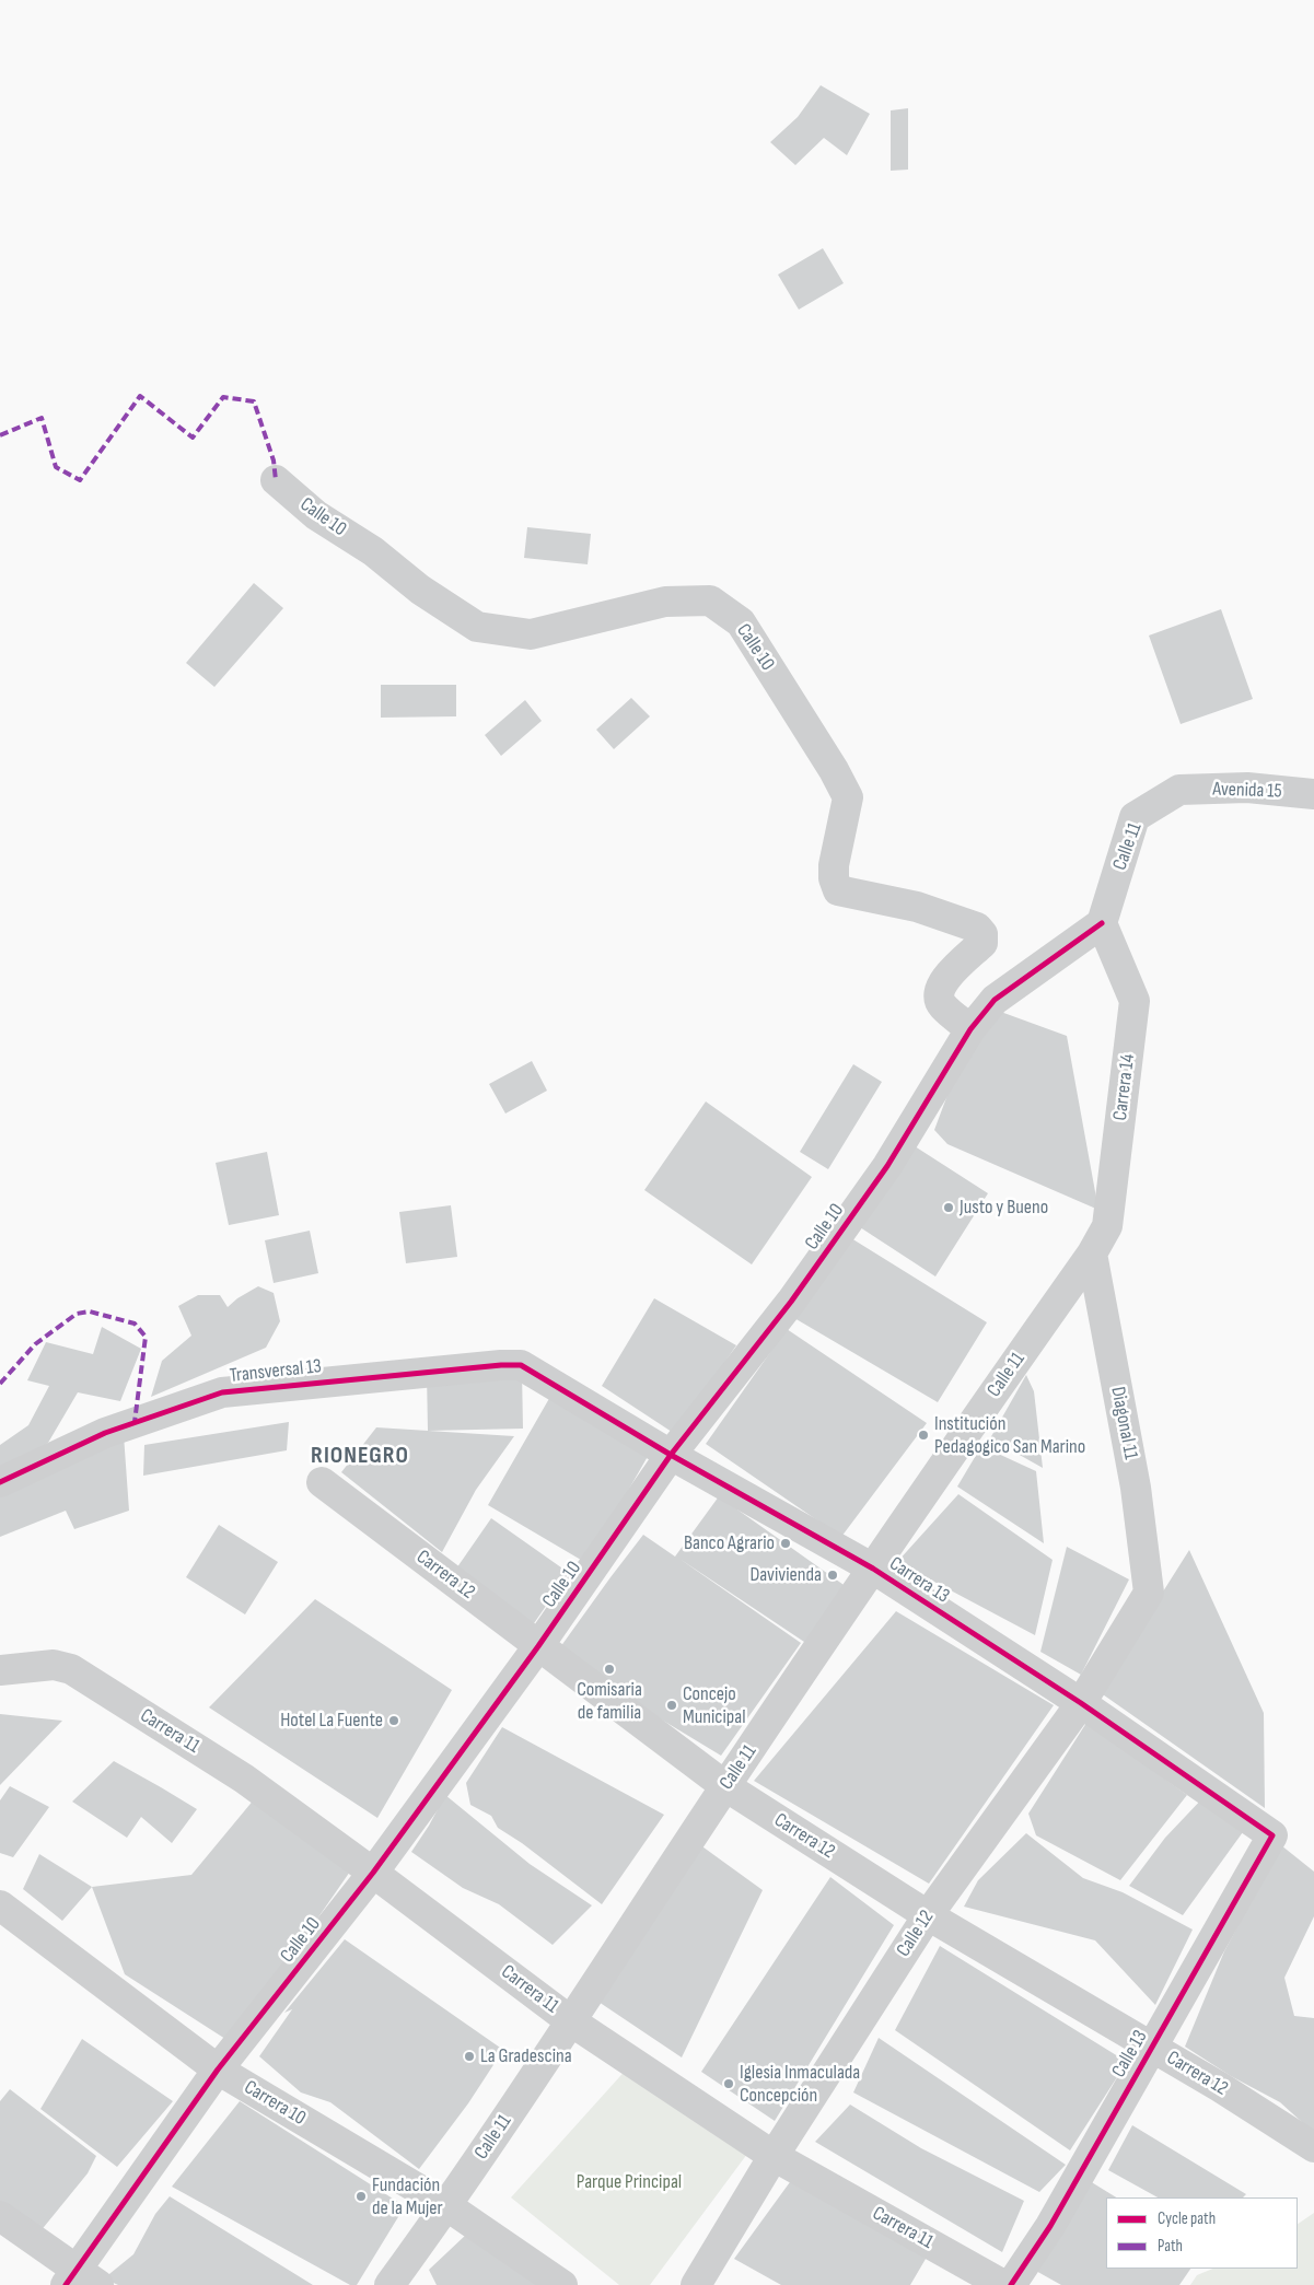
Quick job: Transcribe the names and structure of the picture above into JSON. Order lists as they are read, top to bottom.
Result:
{
  "streets": {
    "street": [
      "Calle 10",
      "Avenida 15",
      "Calle 11",
      "Carrera 14",
      "Transversal 13",
      "Diagonal 11",
      "Carrera 12",
      "Carrera 13",
      "Carrera 11",
      "Calle 12",
      "Calle 13",
      "Carrera 10"
    ]
  },
  "crossings": [
    ["Calle 10", "Calle 11"],
    ["Calle 10", "Carrera 14"],
    ["Calle 10", "Carrera 12"],
    ["Calle 10", "Carrera 13"],
    ["Calle 10", "Carrera 11"],
    ["Calle 10", "Carrera 10"],
    ["Avenida 15", "Calle 11"],
    ["Calle 11", "Carrera 14"],
    ["Calle 11", "Diagonal 11"],
    ["Calle 11", "Carrera 12"],
    ["Calle 11", "Carrera 13"],
    ["Calle 11", "Carrera 11"],
    ["Calle 11", "Carrera 10"],
    ["Carrera 14", "Diagonal 11"],
    ["Transversal 13", "Carrera 13"],
    ["Diagonal 11", "Calle 12"],
    ["Carrera 12", "Calle 12"],
    ["Carrera 12", "Calle 13"],
    ["Carrera 13", "Calle 12"],
    ["Carrera 13", "Calle 13"],
    ["Carrera 11", "Calle 12"]
  ],
  "districts": ["RIONEGRO"],
  "parks": ["Parque Principal"],
  "places": [
    "Justo y Bueno",
    "Institución Pedagogico San Marino",
    "Banco Agrario",
    "Davivienda",
    "Comisaria de familia",
    "Concejo Municipal",
    "Hotel La Fuente",
    "La Gradescina",
    "Iglesia Inmaculada Concepción",
    "Fundación de la Mujer"
  ],
  "legend": ["Cycle path", "Path"]
}
